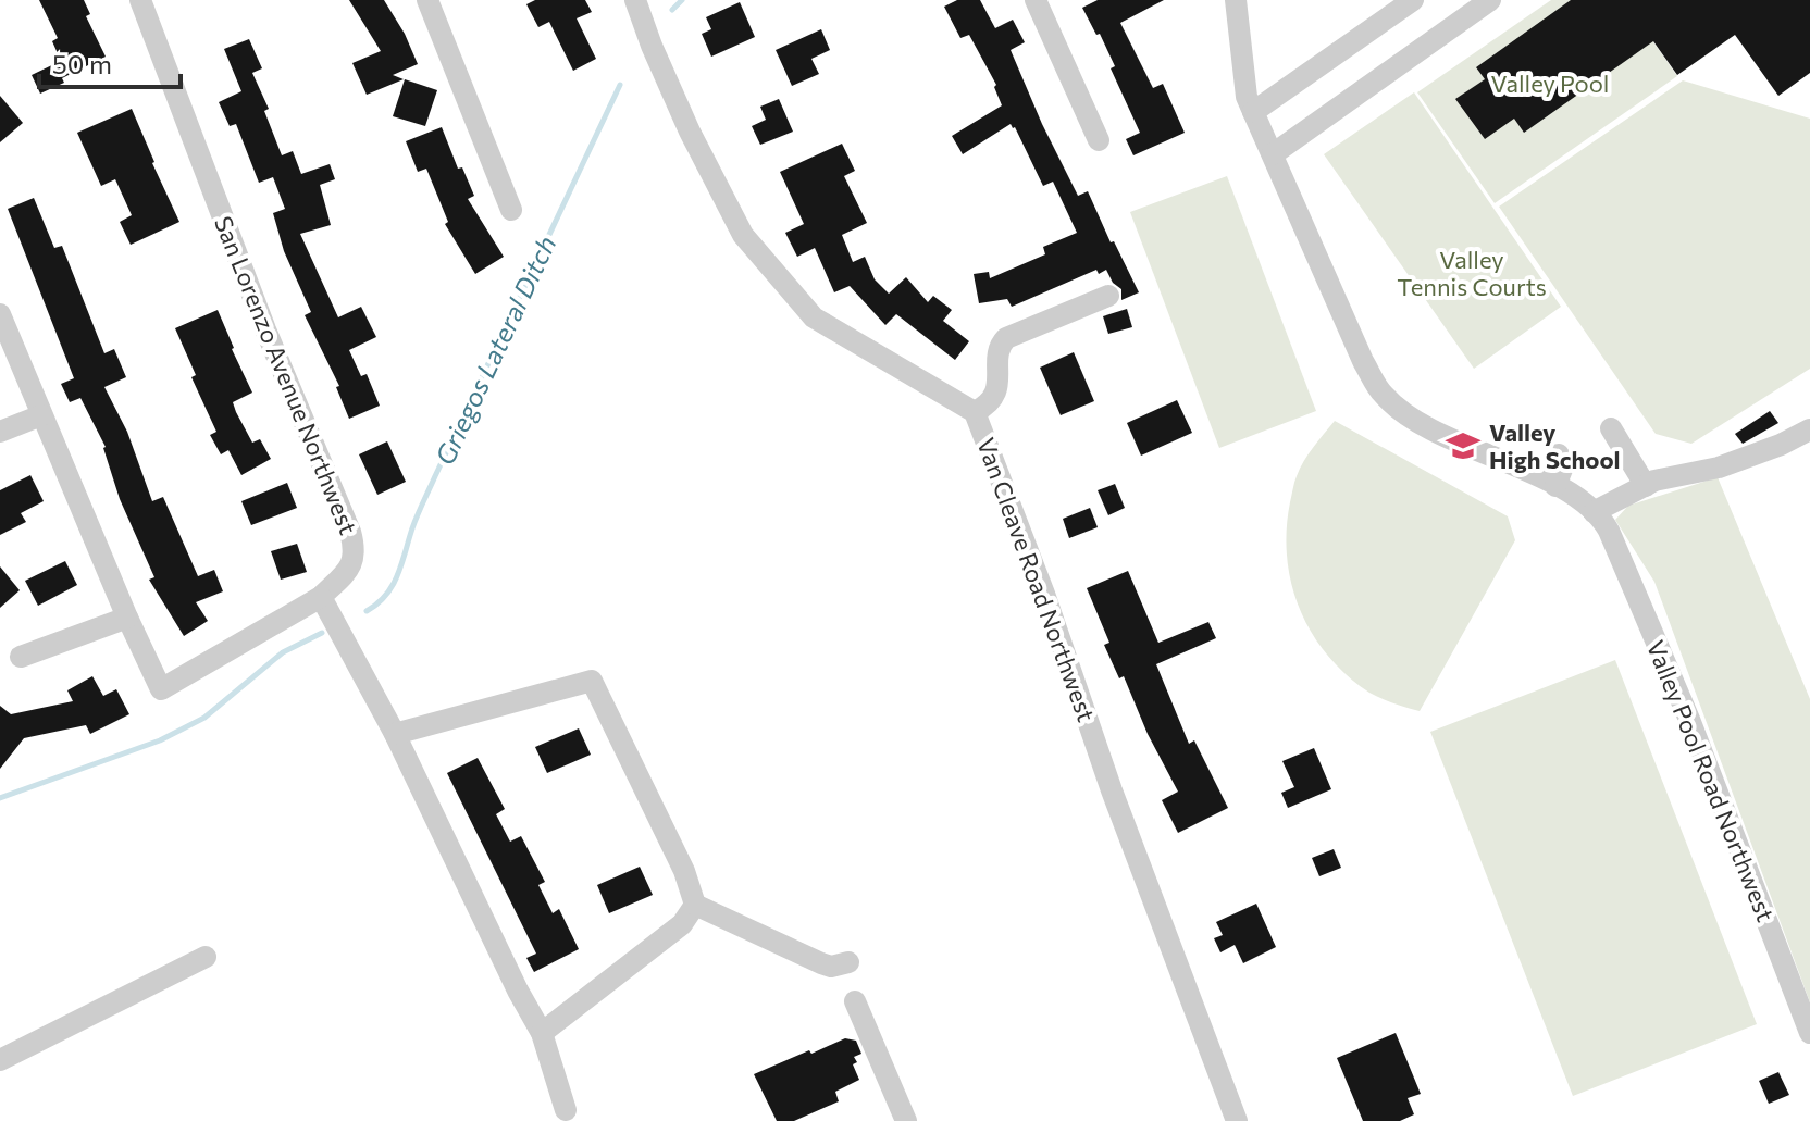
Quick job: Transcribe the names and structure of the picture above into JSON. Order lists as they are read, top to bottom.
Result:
{
  "streets": {
    "street": ["San Lorenzo Avenue Northwest", "Van Cleave Road Northwest", "Valley Pool Road Northwest"]
  },
  "water": ["Griegos Lateral Ditch"],
  "parks": ["Valley Pool", "Valley Tennis Courts"],
  "places": {
    "school or university": ["Valley High School"]
  },
  "scale_bar": "50 m"
}
